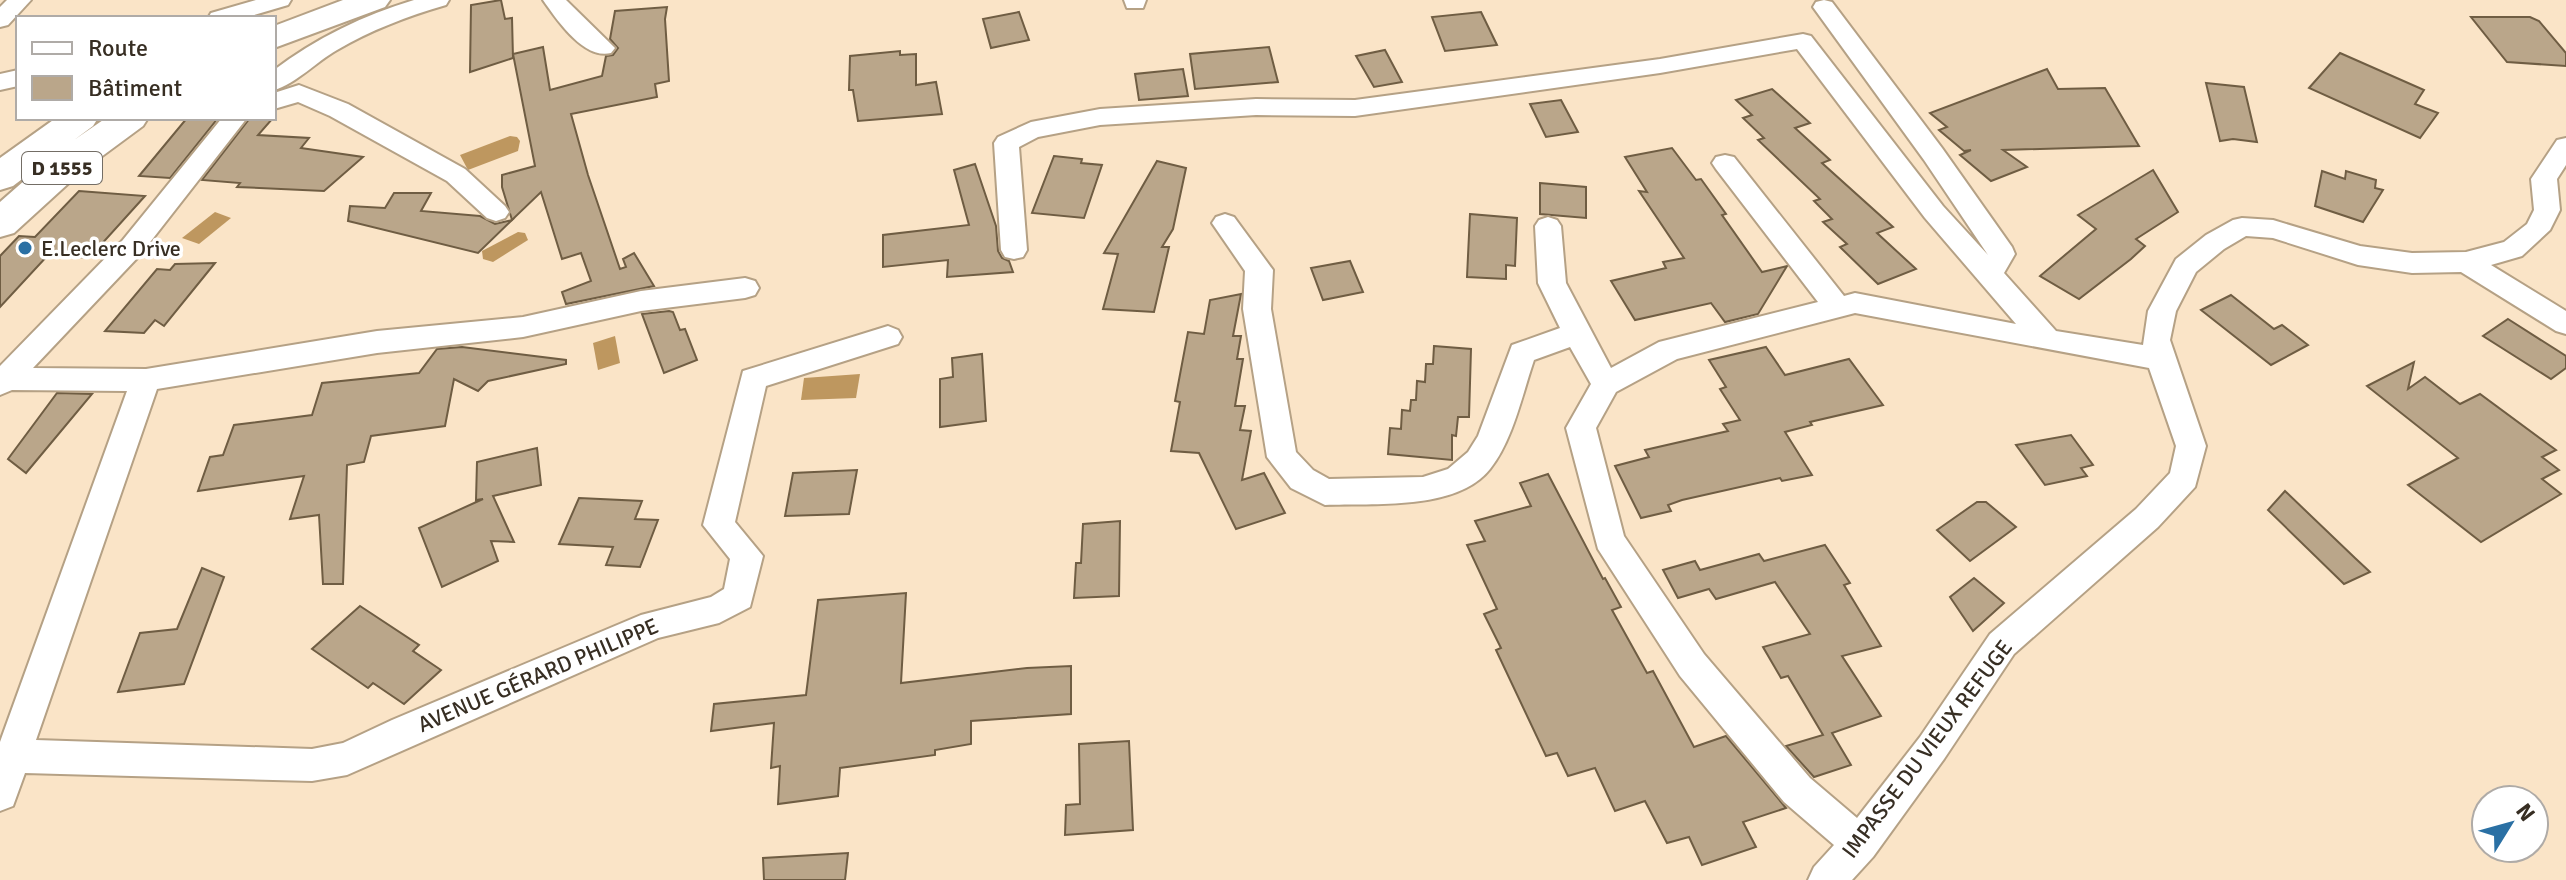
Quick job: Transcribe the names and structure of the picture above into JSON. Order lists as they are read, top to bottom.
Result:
{
  "streets": {
    "main road": ["D 1555"],
    "street": ["AVENUE GÉRARD PHILIPPE", "IMPASSE DU VIEUX REFUGE"]
  },
  "places": ["E.Leclerc Drive"],
  "legend": ["Route", "Bâtiment"],
  "north": "top right"
}
